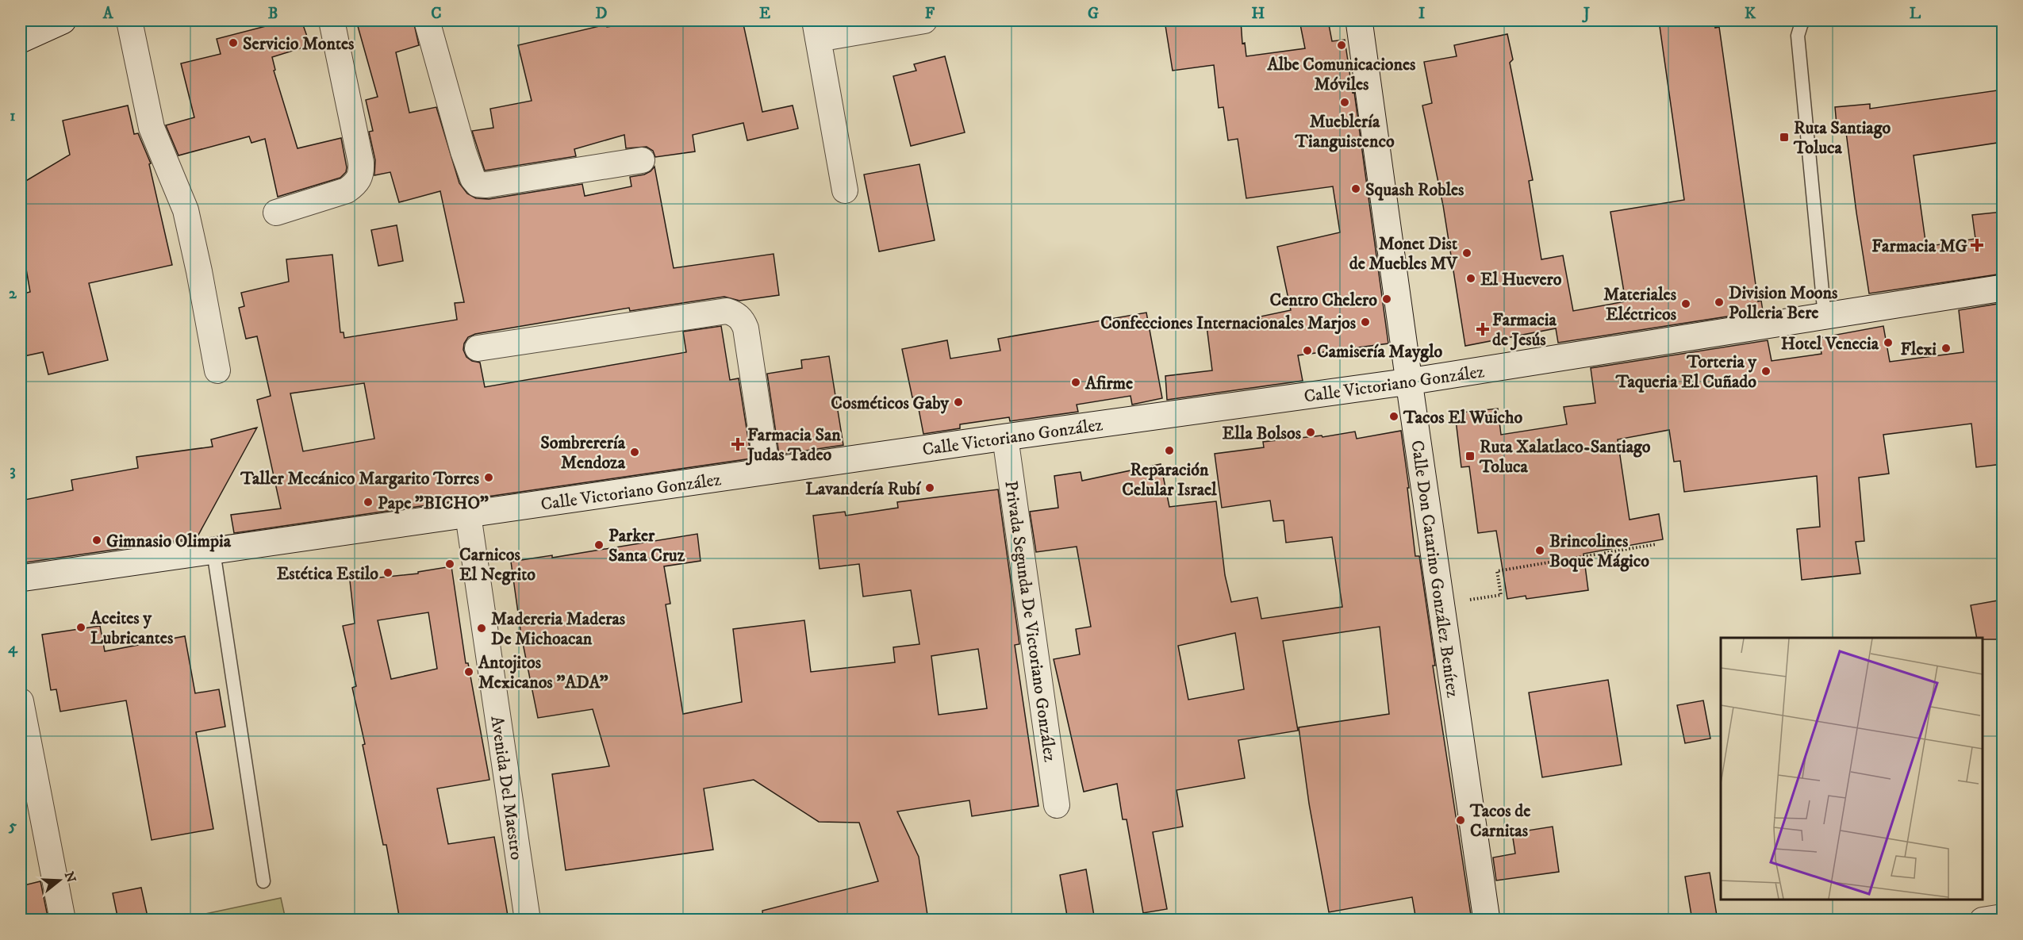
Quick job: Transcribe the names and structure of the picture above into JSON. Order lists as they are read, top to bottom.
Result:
{
  "streets": {
    "main road": ["Calle Victoriano González", "Calle Don Catarino González Benítez"],
    "street": ["Privada Segunda De Victoriano González", "Avenida Del Maestro"]
  },
  "crossings": [
    ["Calle Victoriano González", "Calle Don Catarino González Benítez"],
    ["Calle Victoriano González", "Privada Segunda De Victoriano González"],
    ["Calle Victoriano González", "Avenida Del Maestro"]
  ],
  "places": {
    "other": [
      "Servicio Montes",
      "Albe Comunicaciones Móviles",
      "Mueblería Tianguistenco",
      "Squash Robles",
      "Monet Dist de Muebles MV",
      "El Huevero",
      "Centro Chelero",
      "Division Moons Polleria Bere",
      "Materiales Eléctricos",
      "Confecciones Internacionales Marjos",
      "Hotel Venecia",
      "Flexi",
      "Camisería Mayglo",
      "Torteria y Taqueria El Cuñado",
      "Afirme",
      "Cosméticos Gaby",
      "Tacos El Wuicho",
      "Ella Bolsos",
      "Reparación Celular Israel",
      "Sombrerería Mendoza",
      "Taller Mecánico Margarito Torres",
      "Lavandería Rubí",
      "Pape \"BICHO\"",
      "Gimnasio Olimpia",
      "Parker Santa Cruz",
      "Brincolines Boque Mágico",
      "Carnicos El Negrito",
      "Estética Estilo",
      "Aceites y Lubricantes",
      "Madereria Maderas De Michoacan",
      "Antojitos Mexicanos \"ADA\"",
      "Tacos de Carnitas"
    ],
    "transit": ["Ruta Santiago Toluca", "Ruta Xalatlaco-Santiago Toluca"],
    "health": ["Farmacia MG", "Farmacia de Jesús", "Farmacia San Judas Tadeo"]
  },
  "north": "right",
  "grid": {
    "columns": [
      "A",
      "B",
      "C",
      "D",
      "E",
      "F",
      "G",
      "H",
      "I",
      "J",
      "K",
      "L"
    ],
    "rows": [
      "1",
      "2",
      "3",
      "4",
      "5"
    ]
  }
}
